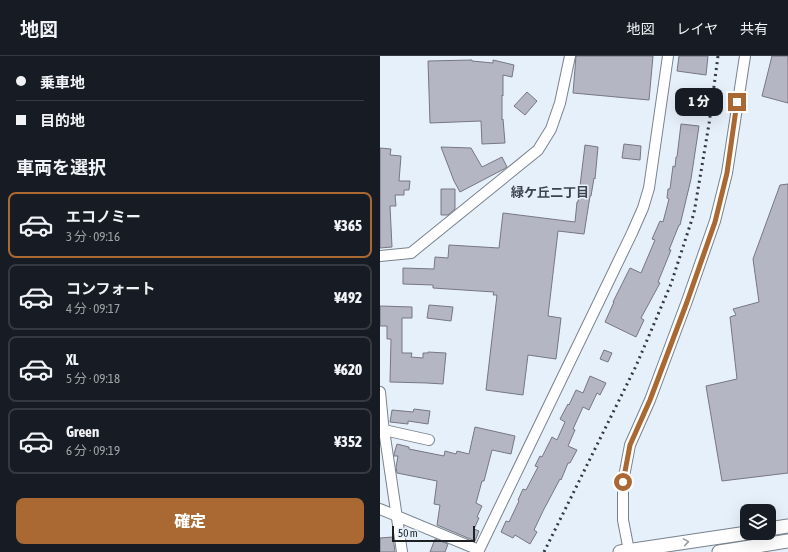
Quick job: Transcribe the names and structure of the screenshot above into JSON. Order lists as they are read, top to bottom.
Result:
{
  "districts": ["緑ケ丘二丁目"],
  "scale_bar": "50 m",
  "page": {
    "header": "地図",
    "nav": ["地図", "レイヤ", "共有"],
    "banner": ["乗車地", "目的地"],
    "bubble": "1 分",
    "heading": "車両を選択",
    "list": [
      {
        "name": "エコノミー",
        "note": "3 分 · 09:16",
        "value": "¥365"
      },
      {
        "name": "コンフォート",
        "note": "4 分 · 09:17",
        "value": "¥492"
      },
      {
        "name": "XL",
        "note": "5 分 · 09:18",
        "value": "¥620"
      },
      {
        "name": "Green",
        "note": "6 分 · 09:19",
        "value": "¥352"
      }
    ],
    "buttons": "確定",
    "scale": "50 m"
  }
}
